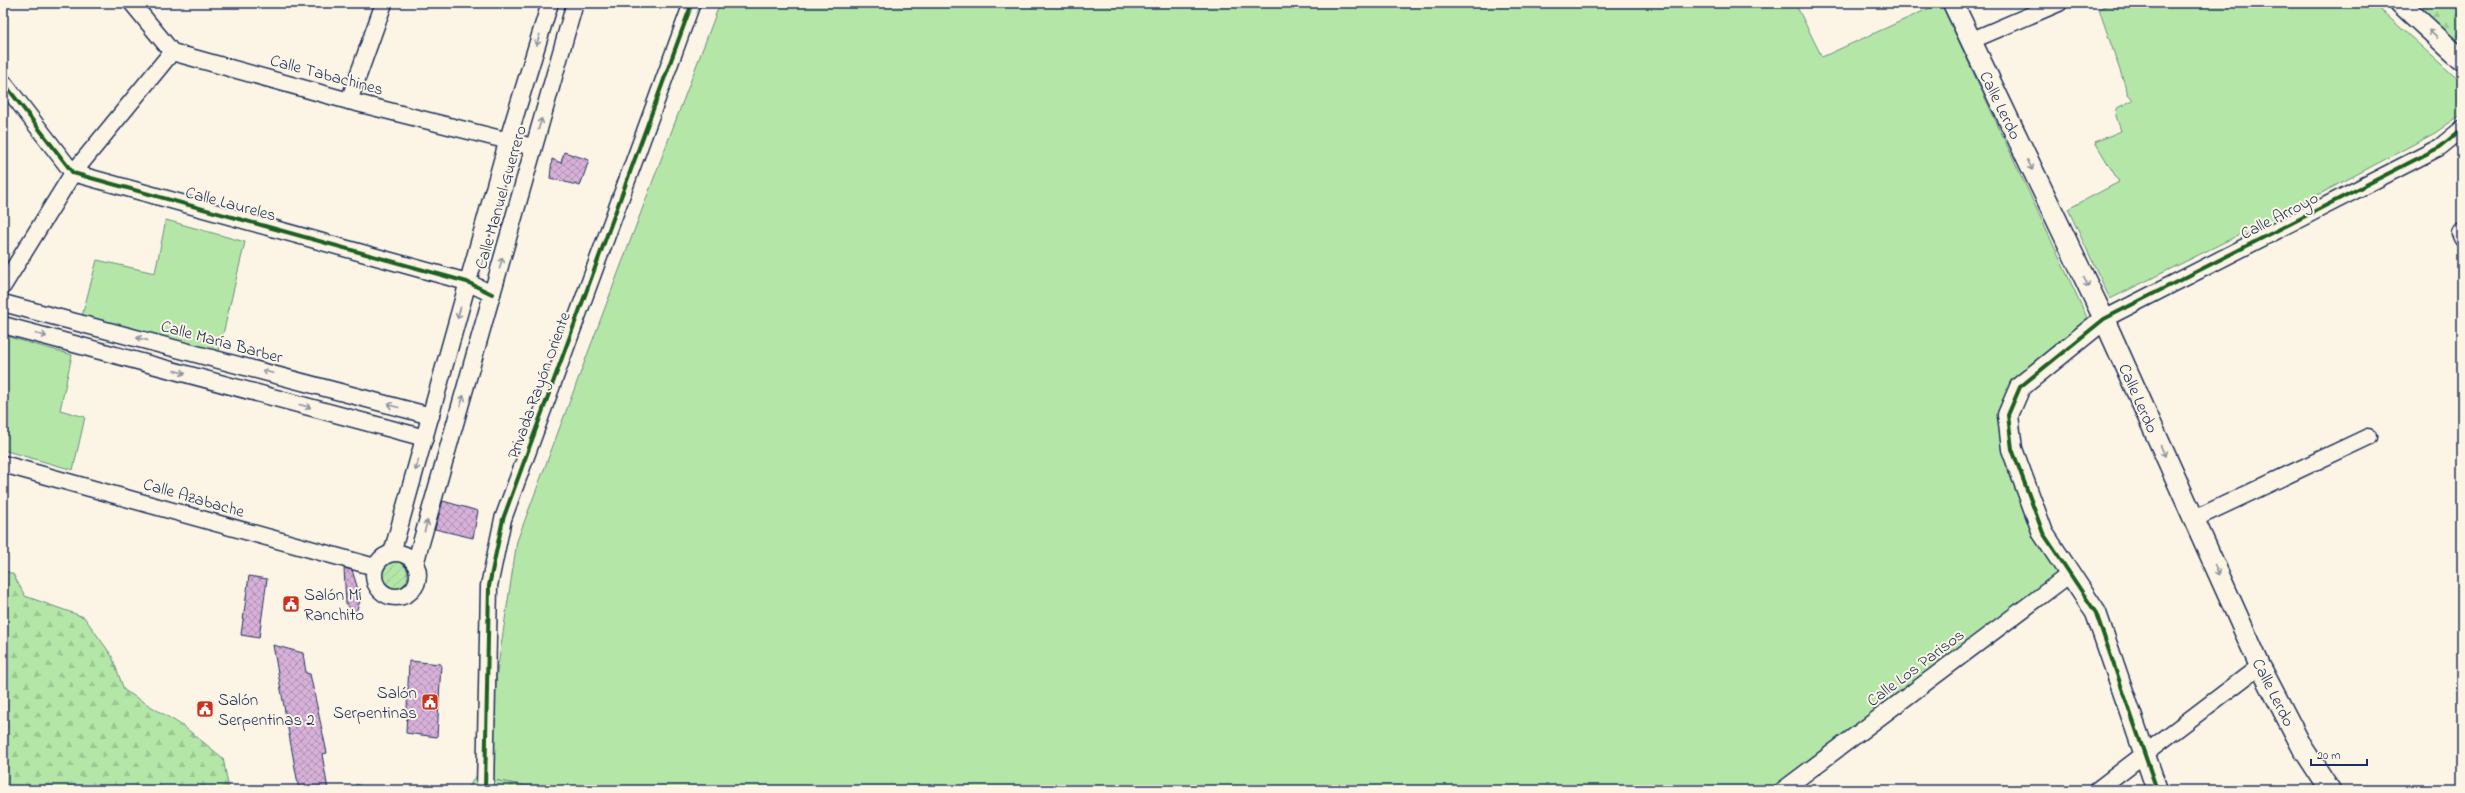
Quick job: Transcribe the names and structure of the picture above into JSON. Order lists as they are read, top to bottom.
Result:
{
  "streets": {
    "street": [
      "Calle Tabachines",
      "Calle Lerdo",
      "Calle Manuel Guerrero",
      "Calle Laureles",
      "Calle Arroyo",
      "Calle María Barber",
      "Privada Rayón Oriente",
      "Calle Azabache",
      "Calle Los Parisos"
    ]
  },
  "crossings": [
    ["Calle Tabachines", "Calle Manuel Guerrero"],
    ["Calle Lerdo", "Calle Arroyo"],
    ["Calle Manuel Guerrero", "Calle Laureles"],
    ["Calle Manuel Guerrero", "Calle María Barber"],
    ["Calle Manuel Guerrero", "Calle Azabache"]
  ],
  "one_way": ["Calle Lerdo"],
  "places": {
    "public building": ["Salón Mí Ranchito", "Salón Serpentinas", "Salón Serpentinas 2"]
  },
  "scale_bar": "20 m"
}
